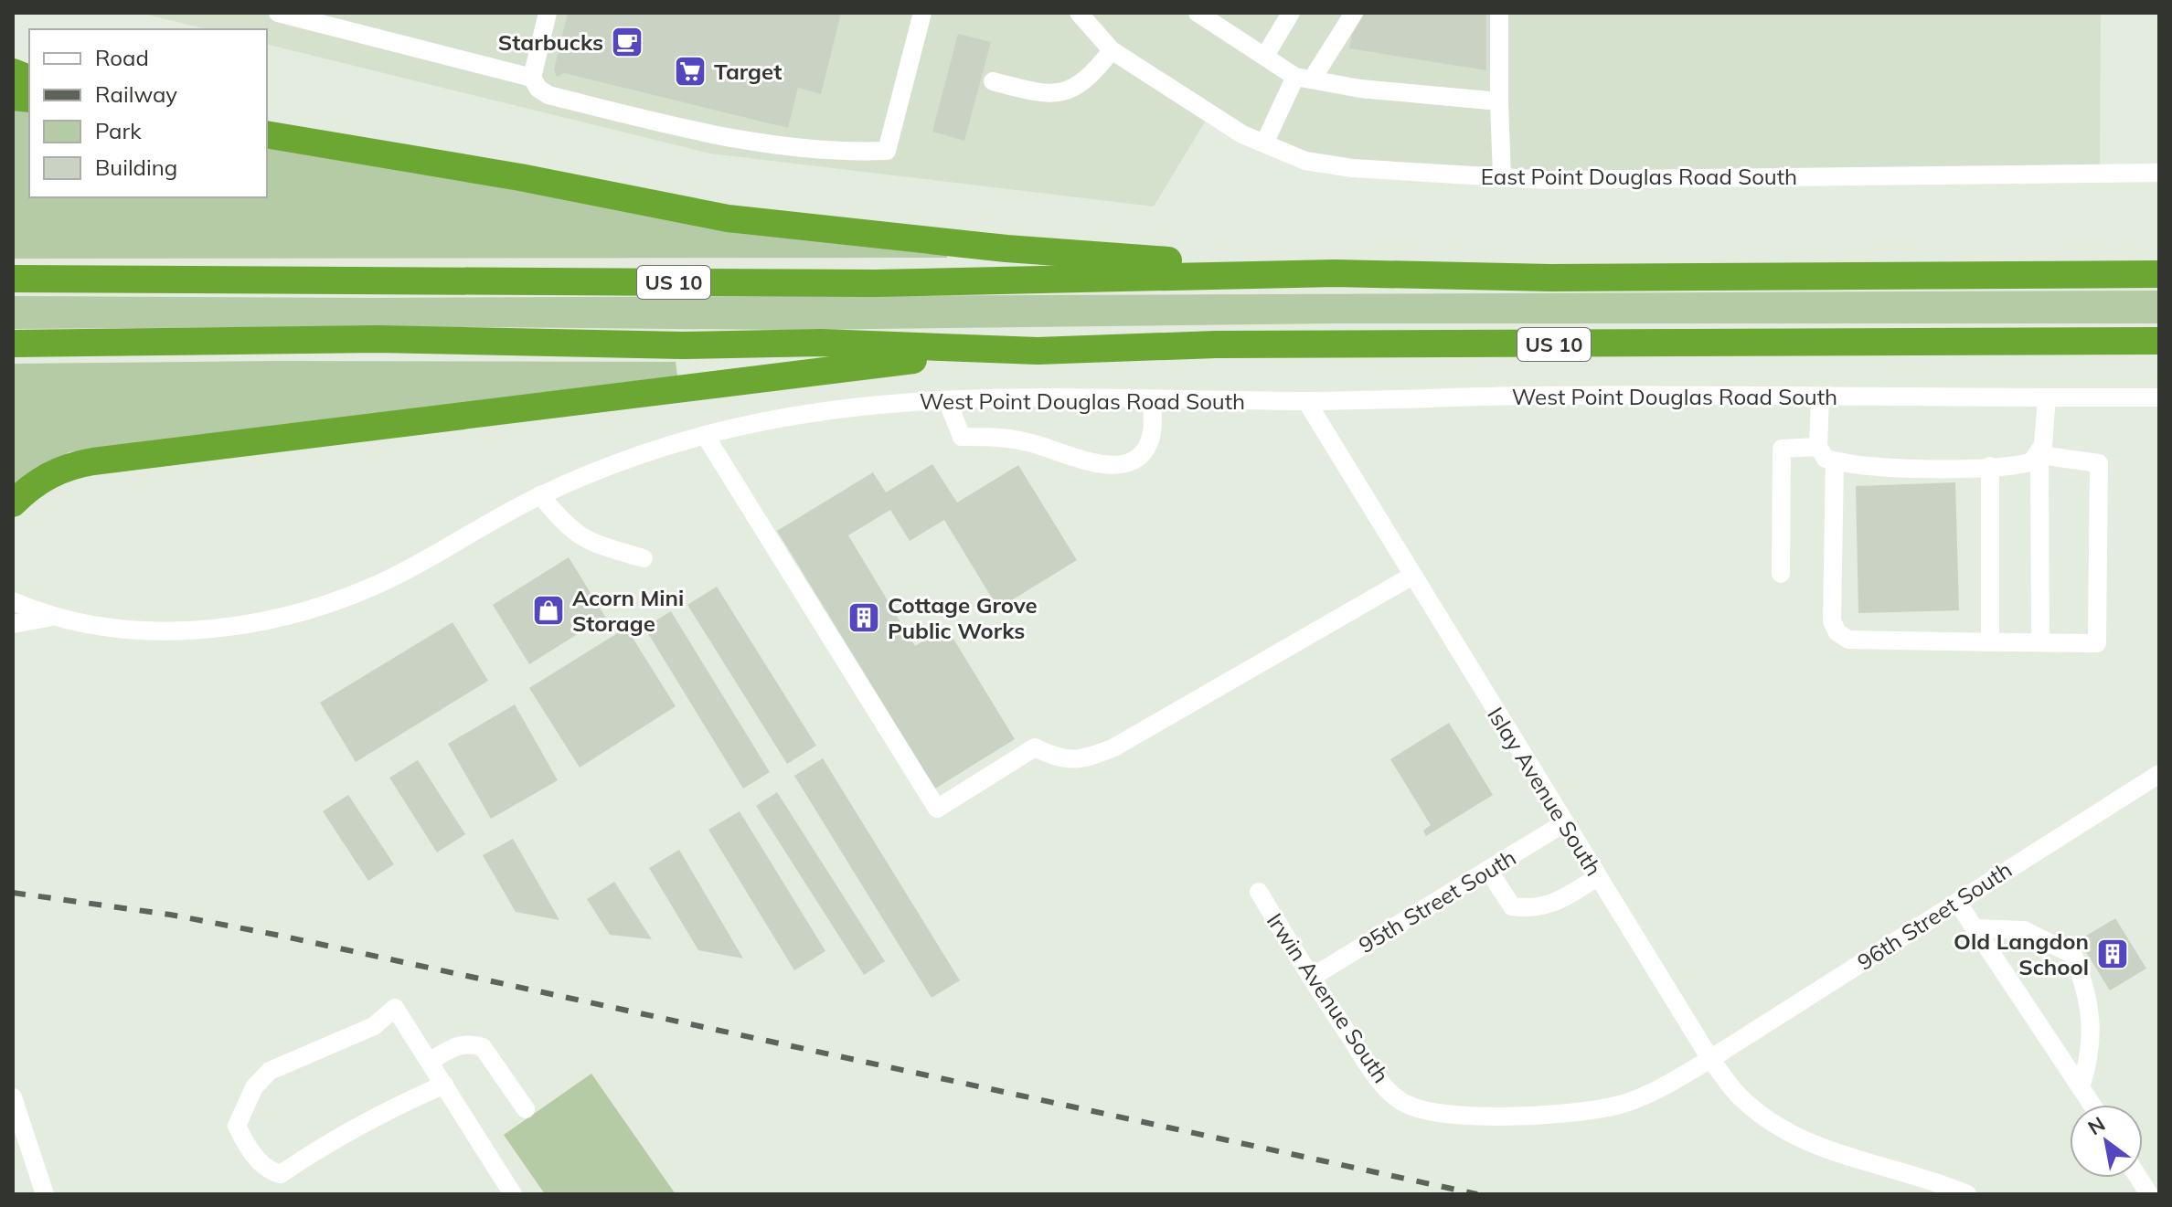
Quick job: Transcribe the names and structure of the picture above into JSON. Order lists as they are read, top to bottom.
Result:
{
  "streets": {
    "highway": ["US 10"],
    "street": [
      "East Point Douglas Road South",
      "West Point Douglas Road South",
      "Islay Avenue South",
      "95th Street South",
      "96th Street South",
      "Irwin Avenue South"
    ]
  },
  "crossings": [
    ["West Point Douglas Road South", "Islay Avenue South"],
    ["Islay Avenue South", "95th Street South"],
    ["Islay Avenue South", "96th Street South"],
    ["95th Street South", "Irwin Avenue South"],
    ["96th Street South", "Irwin Avenue South"]
  ],
  "places": {
    "cafe": ["Starbucks"],
    "supermarket": ["Target"],
    "shop": ["Acorn Mini Storage"],
    "building": ["Cottage Grove Public Works", "Old Langdon School"]
  },
  "legend": [
    "Road",
    "Railway",
    "Park",
    "Building"
  ],
  "north": "top left"
}
